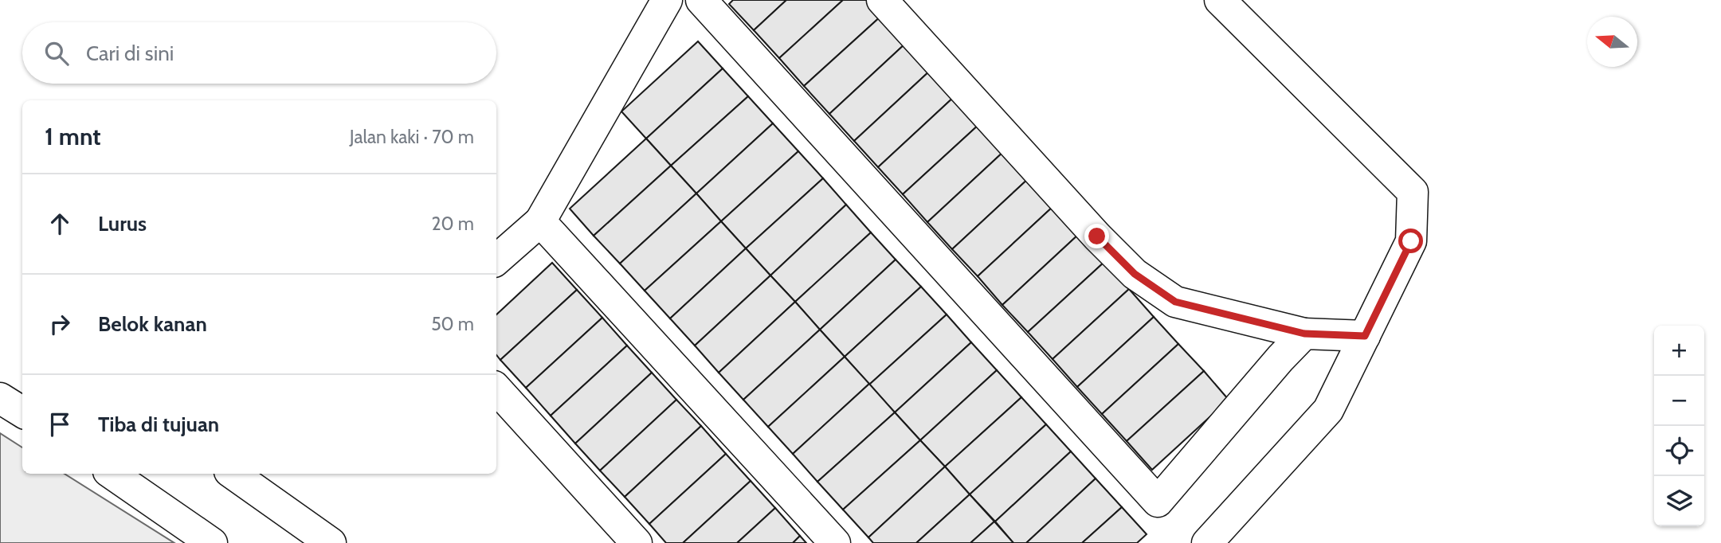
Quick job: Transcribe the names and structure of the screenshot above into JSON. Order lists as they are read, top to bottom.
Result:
{
  "north": "left",
  "page": {
    "search": "Cari di sini",
    "heading": ["1 mnt", "Jalan kaki · 70 m"],
    "list": [
      ["Lurus", "20 m"],
      ["Belok kanan", "50 m"],
      "Tiba di tujuan"
    ],
    "map_buttons": ["+", "−"]
  }
}
